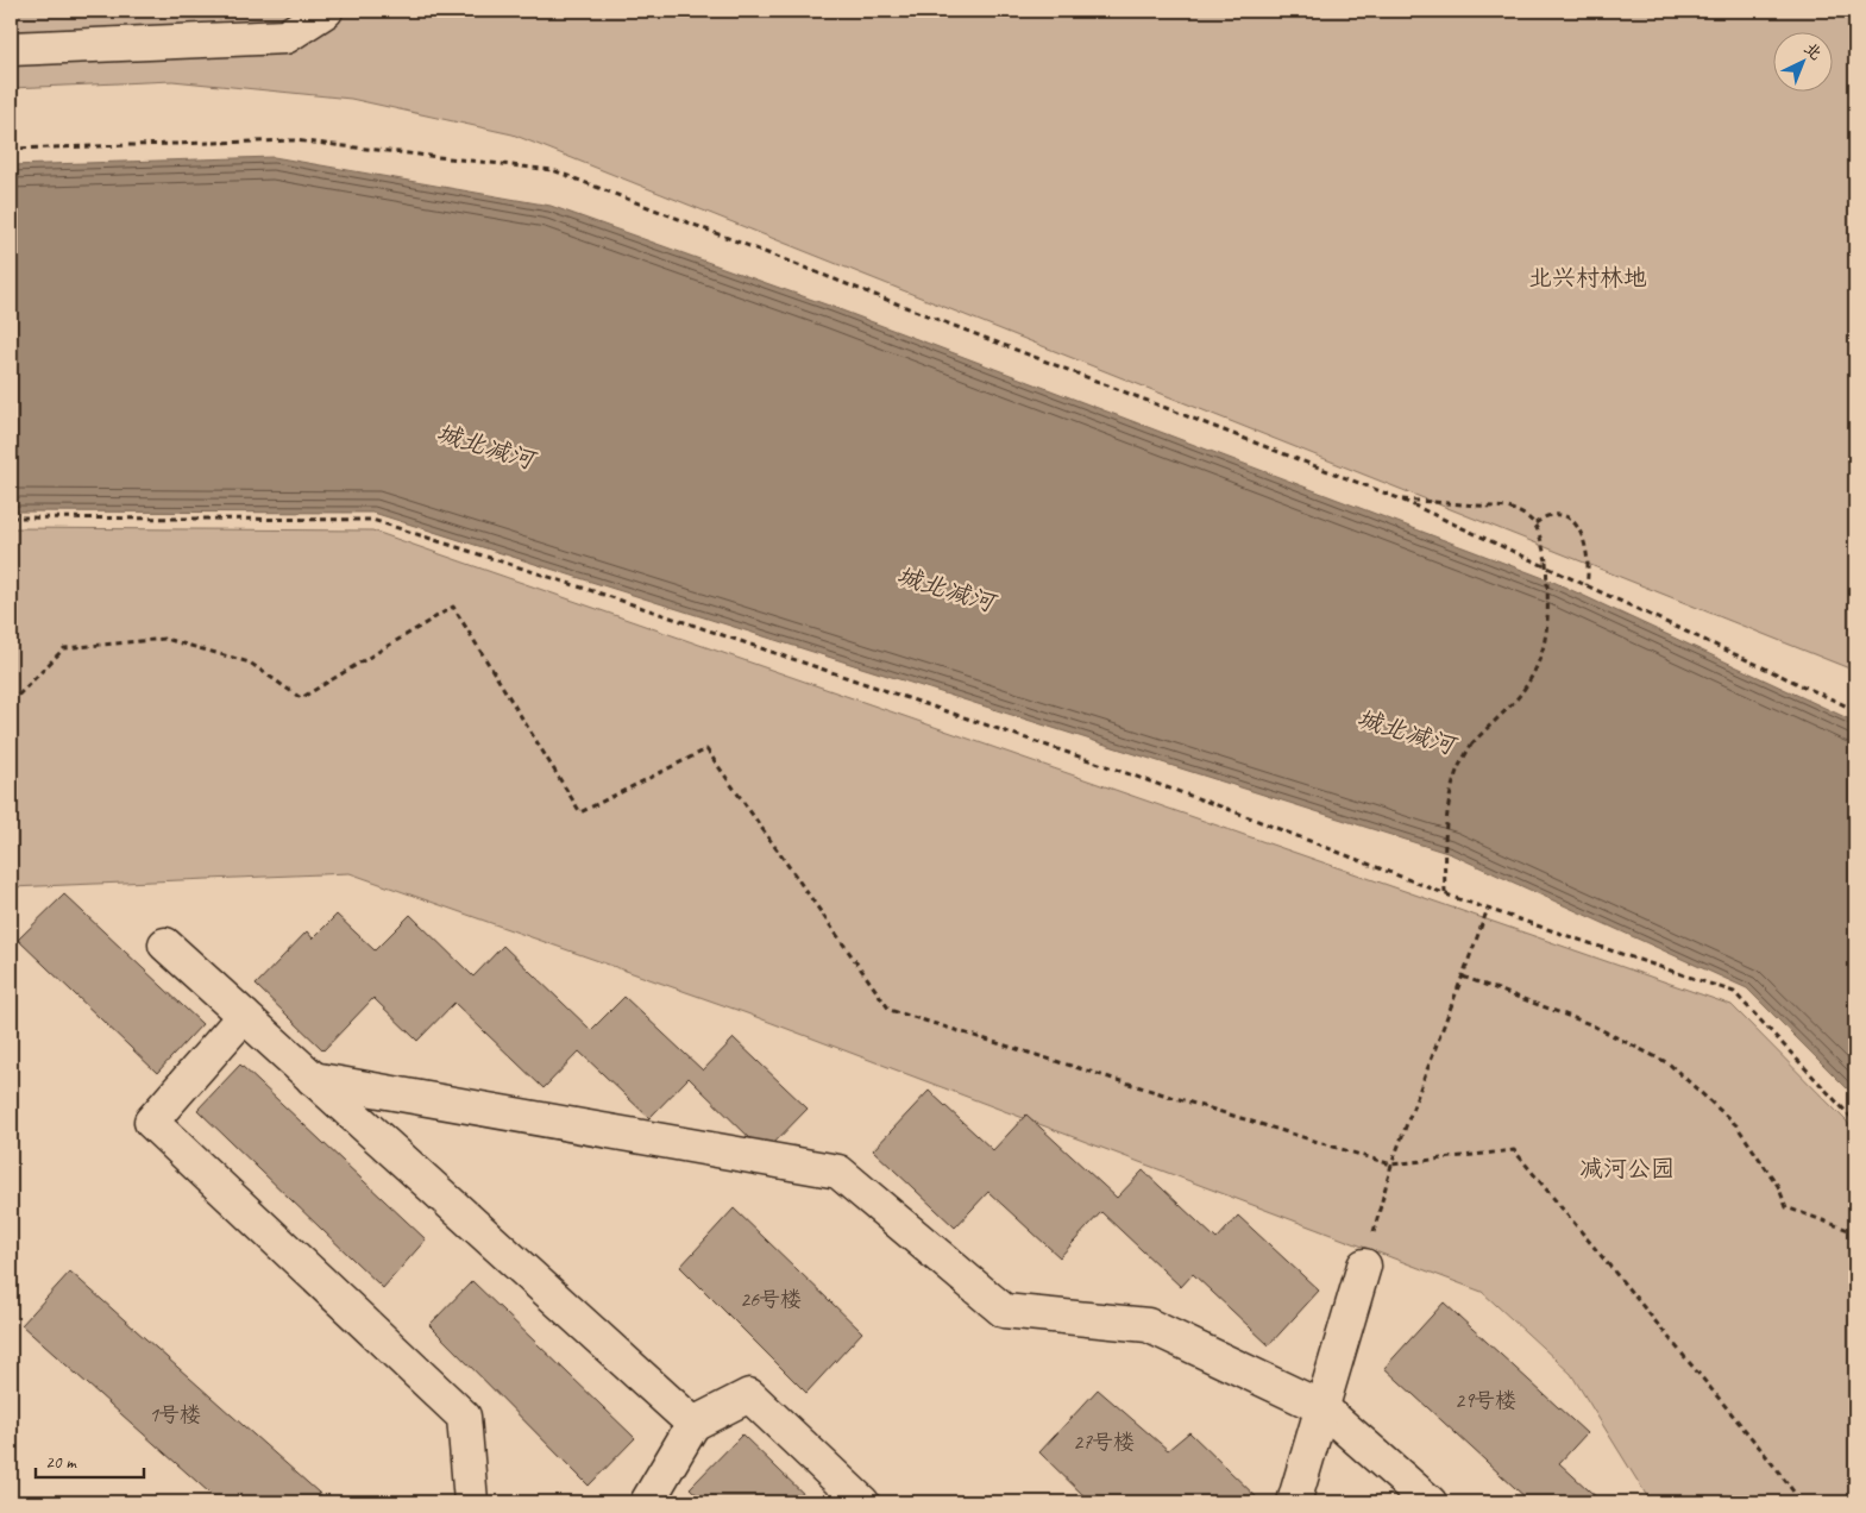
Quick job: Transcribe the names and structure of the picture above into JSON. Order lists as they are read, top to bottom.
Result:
{
  "water": ["城北减河"],
  "parks": ["北兴村林地", "减河公园"],
  "house_numbers": [
    "26号楼",
    "29号楼",
    "1号楼",
    "27号楼"
  ],
  "scale_bar": "20 m",
  "north": "top right"
}
